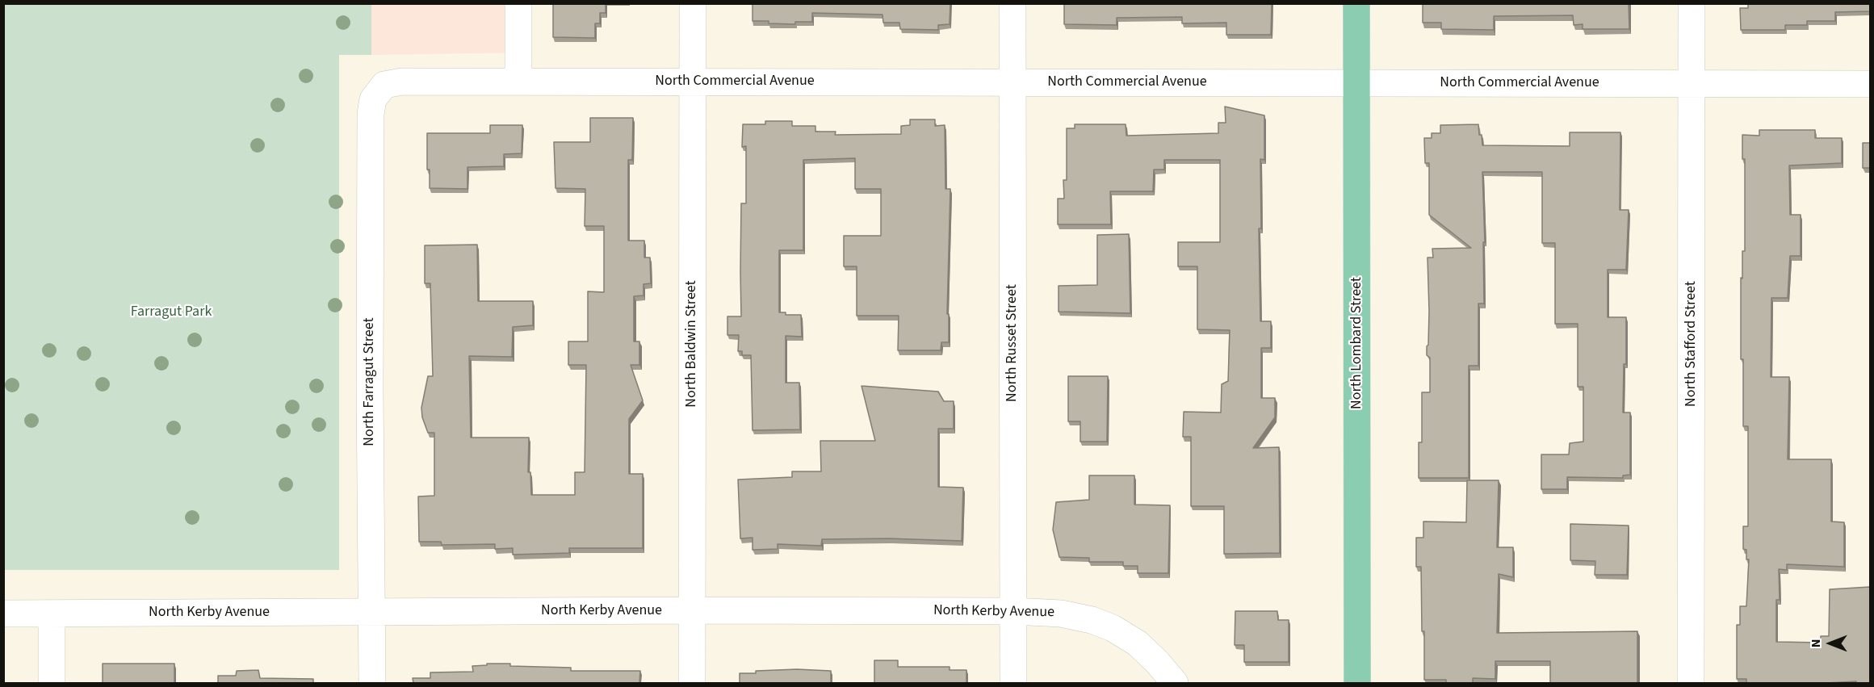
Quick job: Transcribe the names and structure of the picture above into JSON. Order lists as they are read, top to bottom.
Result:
{
  "streets": {
    "main road": ["North Lombard Street"],
    "street": [
      "North Commercial Avenue",
      "North Russet Street",
      "North Baldwin Street",
      "North Stafford Street",
      "North Farragut Street",
      "North Kerby Avenue"
    ]
  },
  "crossings": [
    ["North Commercial Avenue", "North Russet Street"],
    ["North Commercial Avenue", "North Lombard Street"],
    ["North Commercial Avenue", "North Baldwin Street"],
    ["North Commercial Avenue", "North Stafford Street"],
    ["North Commercial Avenue", "North Farragut Street"],
    ["North Russet Street", "North Kerby Avenue"],
    ["North Baldwin Street", "North Kerby Avenue"],
    ["North Farragut Street", "North Kerby Avenue"]
  ],
  "parks": ["Farragut Park"],
  "north": "left"
}
